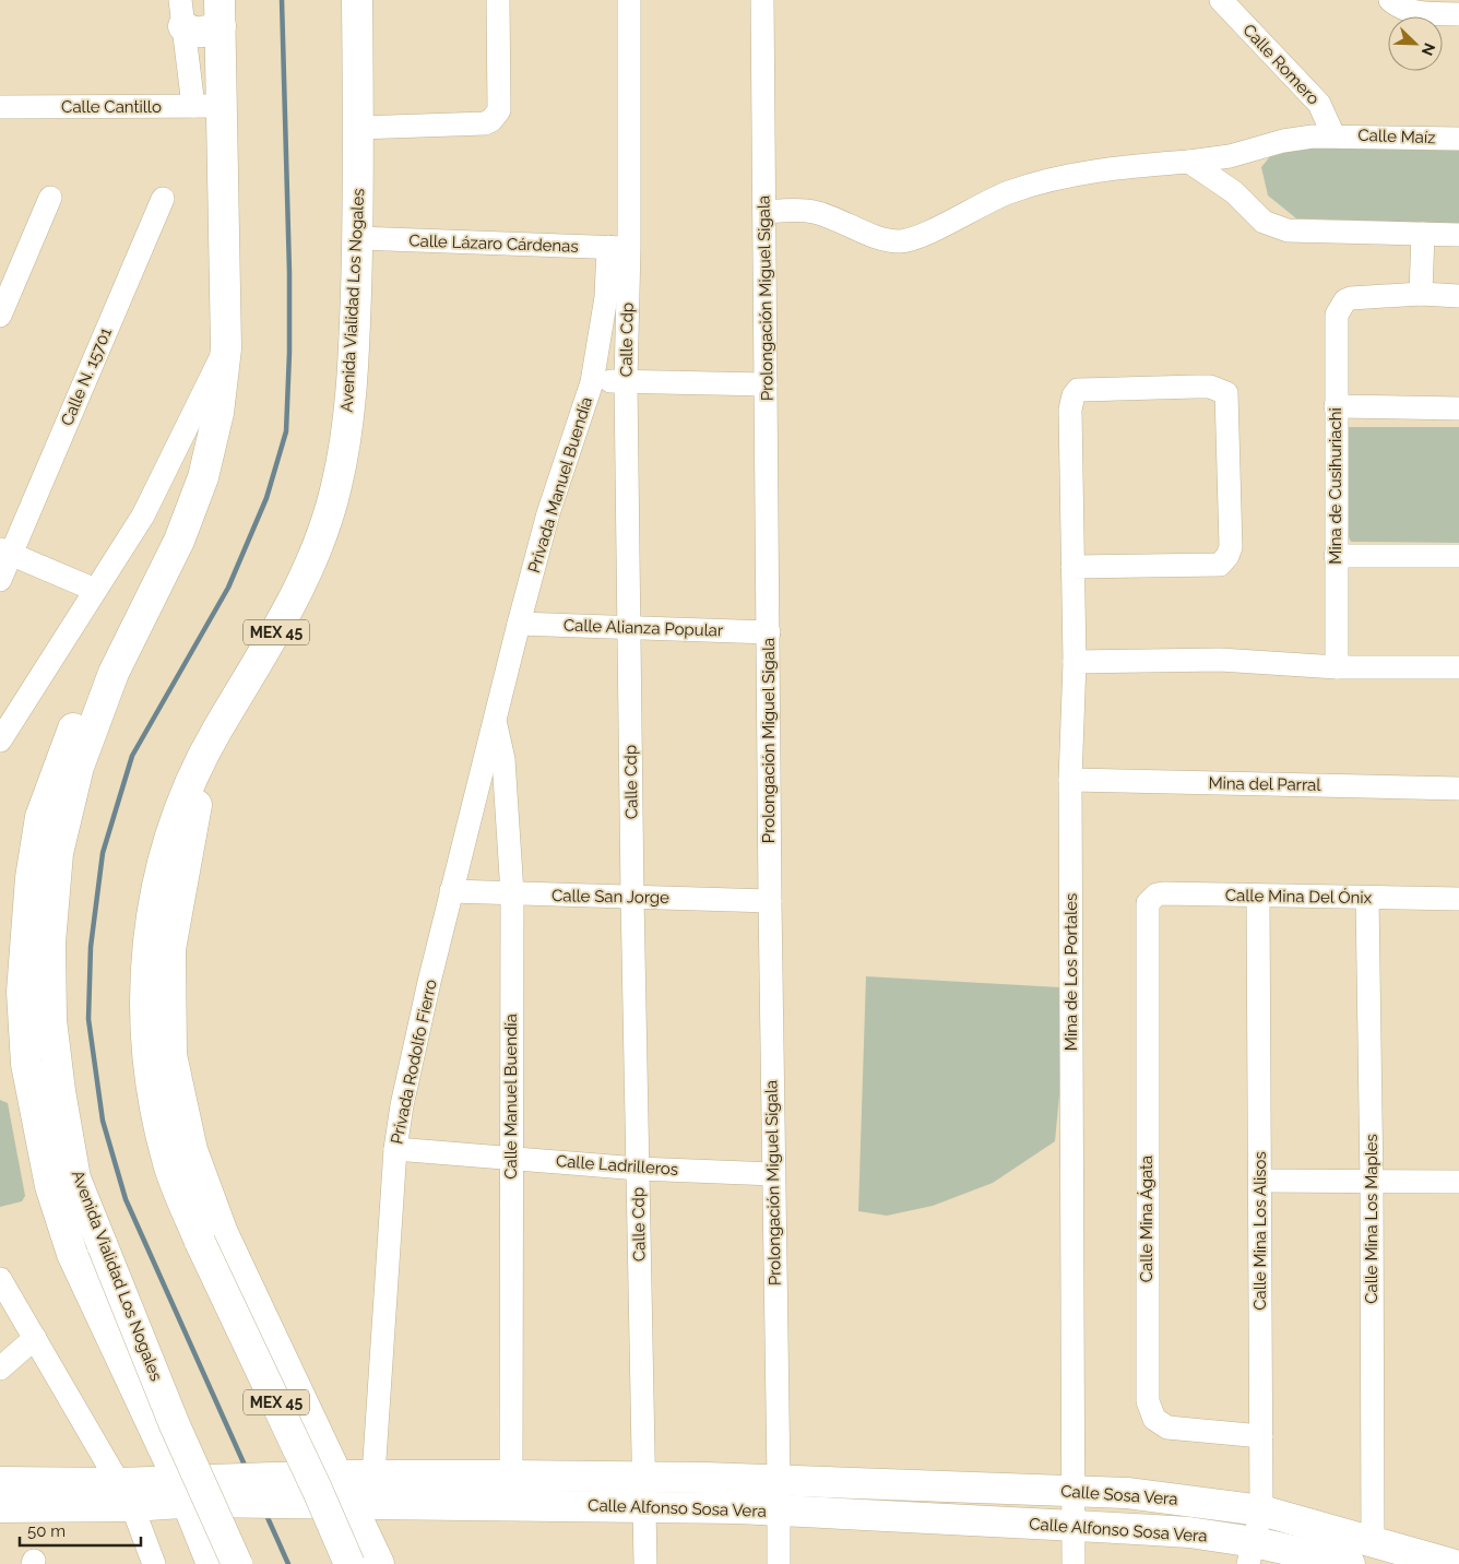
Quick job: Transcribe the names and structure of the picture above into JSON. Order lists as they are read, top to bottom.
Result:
{
  "streets": {
    "main road": [
      "Avenida Vialidad Los Nogales",
      "MEX 45",
      "Calle Sosa Vera",
      "Calle Alfonso Sosa Vera"
    ],
    "street": [
      "Calle Romero",
      "Calle Cantillo",
      "Calle Maíz",
      "Calle Lázaro Cárdenas",
      "Prolongación Miguel Sigala",
      "Calle Cdp",
      "Calle N. 15701",
      "Privada Manuel Buendía",
      "Mina de Cusihuriachi",
      "Calle Alianza Popular",
      "Mina del Parral",
      "Calle San Jorge",
      "Calle Mina Del Ónix",
      "Mina de Los Portales",
      "Privada Rodolfo Fierro",
      "Calle Manuel Buendía",
      "Calle Ladrilleros",
      "Calle Mina Ágata",
      "Calle Mina Los Maples",
      "Calle Mina Los Alisos"
    ]
  },
  "crossings": [
    ["Calle Romero", "Calle Maíz"],
    ["Calle Cantillo", "Avenida Vialidad Los Nogales"],
    ["Calle Maíz", "Prolongación Miguel Sigala"],
    ["Calle Lázaro Cárdenas", "Avenida Vialidad Los Nogales"],
    ["Calle Lázaro Cárdenas", "Calle Cdp"],
    ["Calle Lázaro Cárdenas", "Privada Manuel Buendía"],
    ["Prolongación Miguel Sigala", "Calle Alianza Popular"],
    ["Prolongación Miguel Sigala", "Calle San Jorge"],
    ["Prolongación Miguel Sigala", "Calle Ladrilleros"],
    ["Prolongación Miguel Sigala", "Calle Sosa Vera"],
    ["Prolongación Miguel Sigala", "Calle Alfonso Sosa Vera"],
    ["Calle Cdp", "Privada Manuel Buendía"],
    ["Calle Cdp", "Calle Alianza Popular"],
    ["Calle Cdp", "Calle San Jorge"],
    ["Calle Cdp", "Calle Ladrilleros"],
    ["Calle Cdp", "Calle Alfonso Sosa Vera"],
    ["Privada Manuel Buendía", "Calle Alianza Popular"],
    ["Privada Manuel Buendía", "Privada Rodolfo Fierro"],
    ["Privada Manuel Buendía", "Calle Manuel Buendía"],
    ["Mina del Parral", "Mina de Los Portales"],
    ["Calle San Jorge", "Privada Rodolfo Fierro"],
    ["Calle San Jorge", "Calle Manuel Buendía"],
    ["Calle Mina Del Ónix", "Calle Mina Ágata"],
    ["Calle Mina Del Ónix", "Calle Mina Los Maples"],
    ["Calle Mina Del Ónix", "Calle Mina Los Alisos"],
    ["Mina de Los Portales", "Calle Sosa Vera"],
    ["Mina de Los Portales", "Calle Alfonso Sosa Vera"],
    ["Privada Rodolfo Fierro", "Calle Manuel Buendía"],
    ["Privada Rodolfo Fierro", "Calle Ladrilleros"],
    ["Privada Rodolfo Fierro", "Calle Alfonso Sosa Vera"],
    ["Calle Manuel Buendía", "Calle Ladrilleros"],
    ["Calle Manuel Buendía", "Calle Alfonso Sosa Vera"],
    ["Calle Mina Ágata", "Calle Mina Los Alisos"],
    ["Calle Mina Los Maples", "Calle Sosa Vera"],
    ["Calle Mina Los Alisos", "Calle Sosa Vera"],
    ["Calle Mina Los Alisos", "Calle Alfonso Sosa Vera"],
    ["Calle Sosa Vera", "Calle Alfonso Sosa Vera"]
  ],
  "scale_bar": "50 m",
  "north": "bottom right"
}
